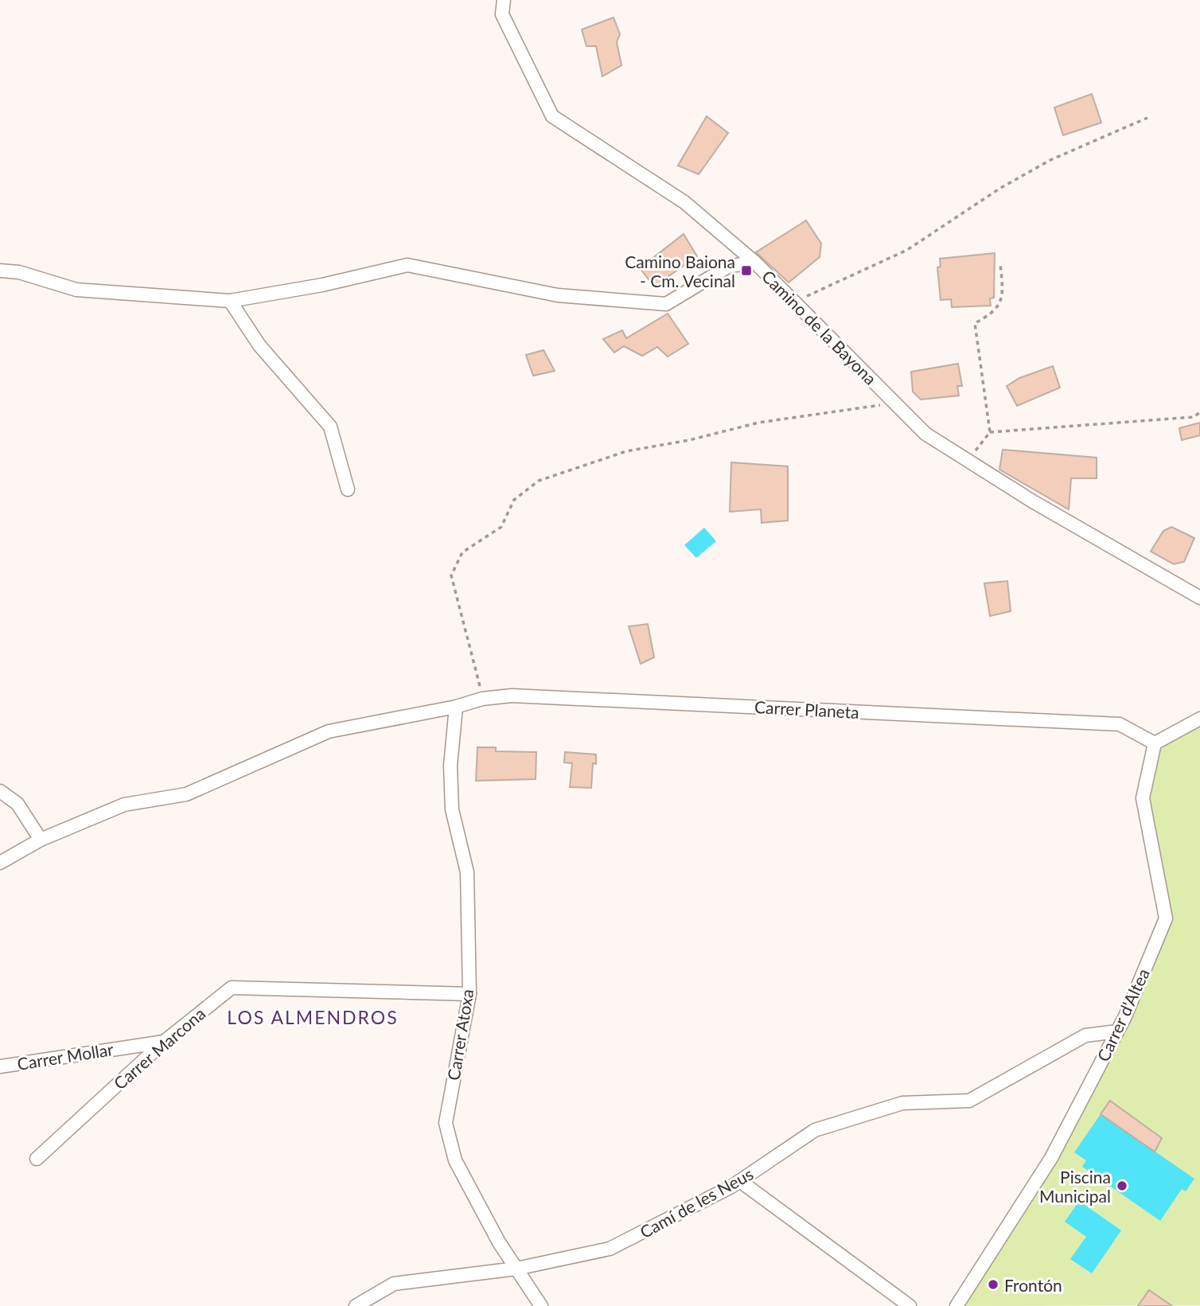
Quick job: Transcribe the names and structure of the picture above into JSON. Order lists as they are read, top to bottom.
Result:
{
  "streets": {
    "street": [
      "Camino de la Bayona",
      "Carrer Planeta",
      "Carrer d'Altea",
      "Carrer Atoxa",
      "Carrer Marcona",
      "Carrer Mollar",
      "Camí de les Neus"
    ]
  },
  "crossings": [
    ["Carrer Planeta", "Carrer d'Altea"],
    ["Carrer Planeta", "Carrer Atoxa"],
    ["Carrer d'Altea", "Camí de les Neus"],
    ["Carrer Atoxa", "Carrer Marcona"],
    ["Carrer Atoxa", "Camí de les Neus"],
    ["Carrer Marcona", "Carrer Mollar"]
  ],
  "districts": ["LOS ALMENDROS"],
  "places": {
    "transit": ["Camino Baiona - Cm. Vecinal"],
    "other": ["Piscina Municipal", "Frontón"]
  }
}
